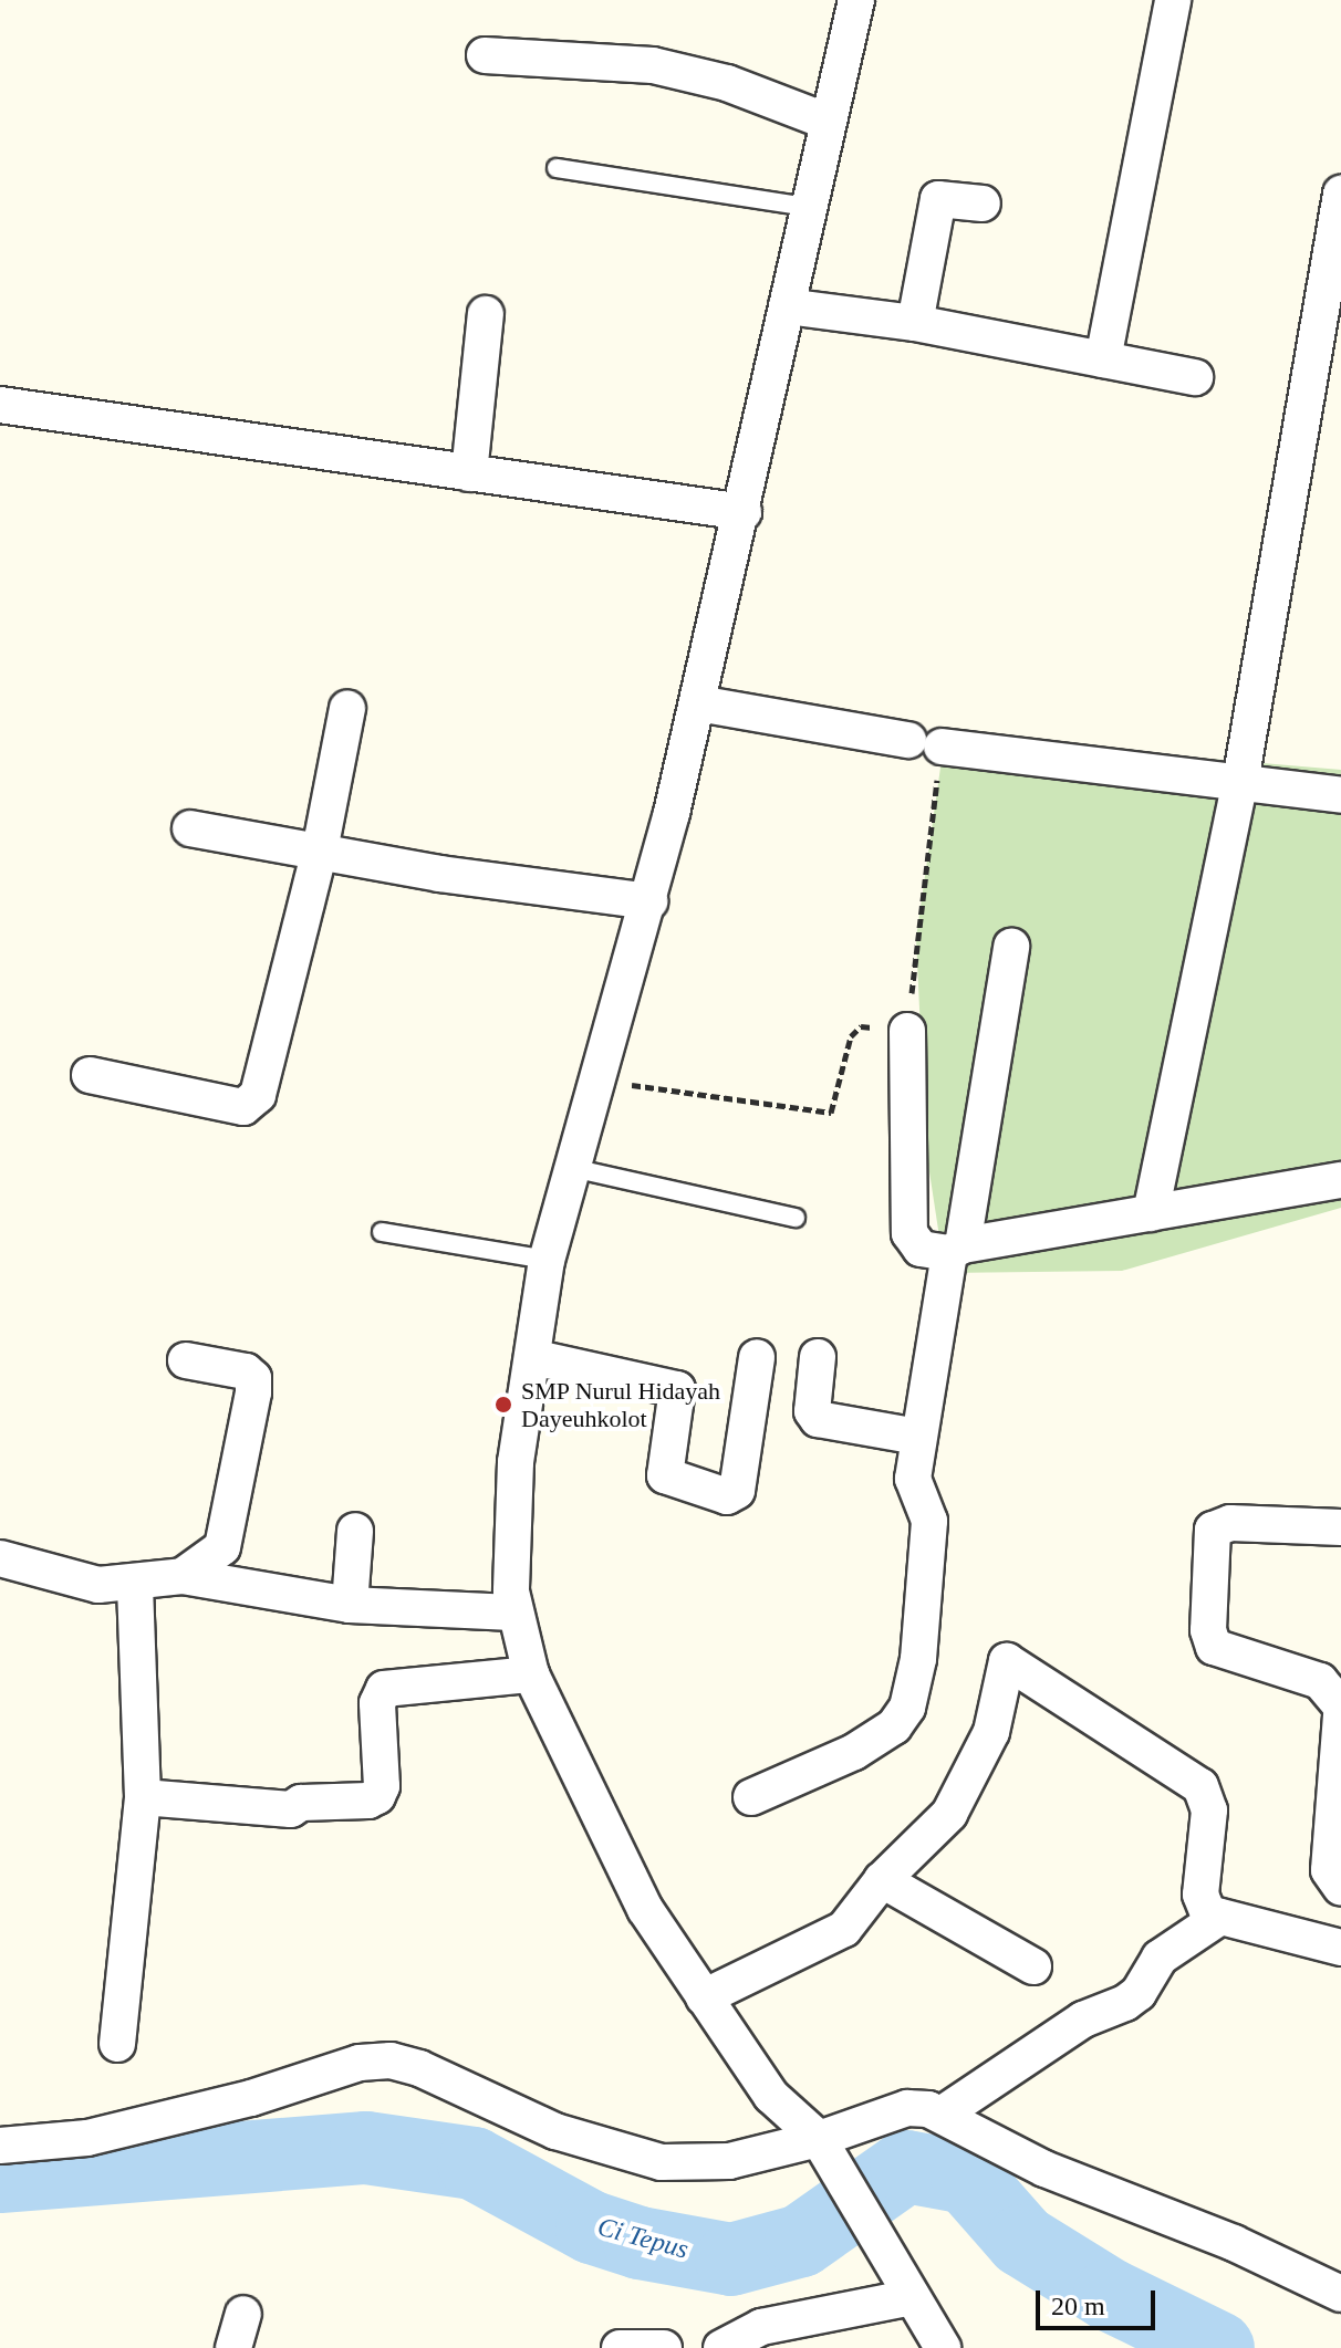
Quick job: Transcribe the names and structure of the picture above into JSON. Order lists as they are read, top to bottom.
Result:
{
  "water": ["Ci Tepus"],
  "places": ["SMP Nurul Hidayah Dayeuhkolot"],
  "scale_bar": "20 m"
}
